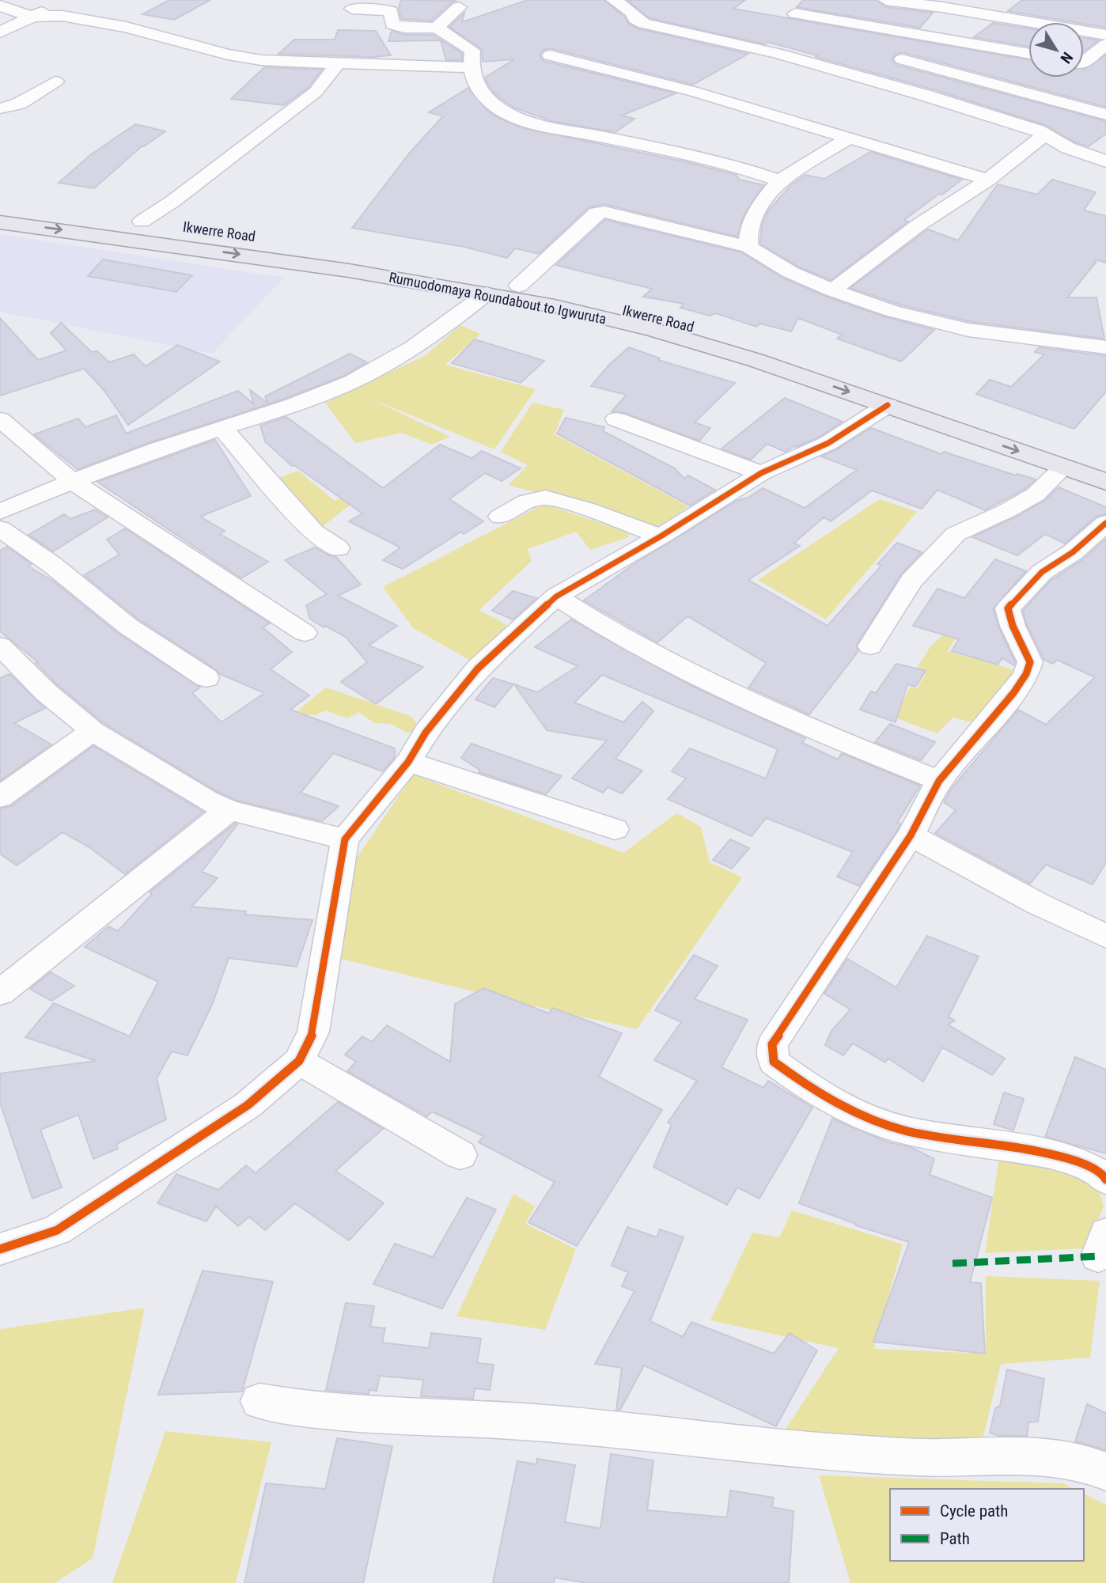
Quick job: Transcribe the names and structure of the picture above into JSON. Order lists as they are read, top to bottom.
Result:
{
  "streets": {
    "main road": ["Ikwerre Road", "Rumuodomaya Roundabout to Igwuruta"]
  },
  "crossings": [
    ["Ikwerre Road", "Rumuodomaya Roundabout to Igwuruta"]
  ],
  "one_way": ["Rumuodomaya Roundabout to Igwuruta"],
  "legend": ["Cycle path", "Path"],
  "north": "bottom right"
}
